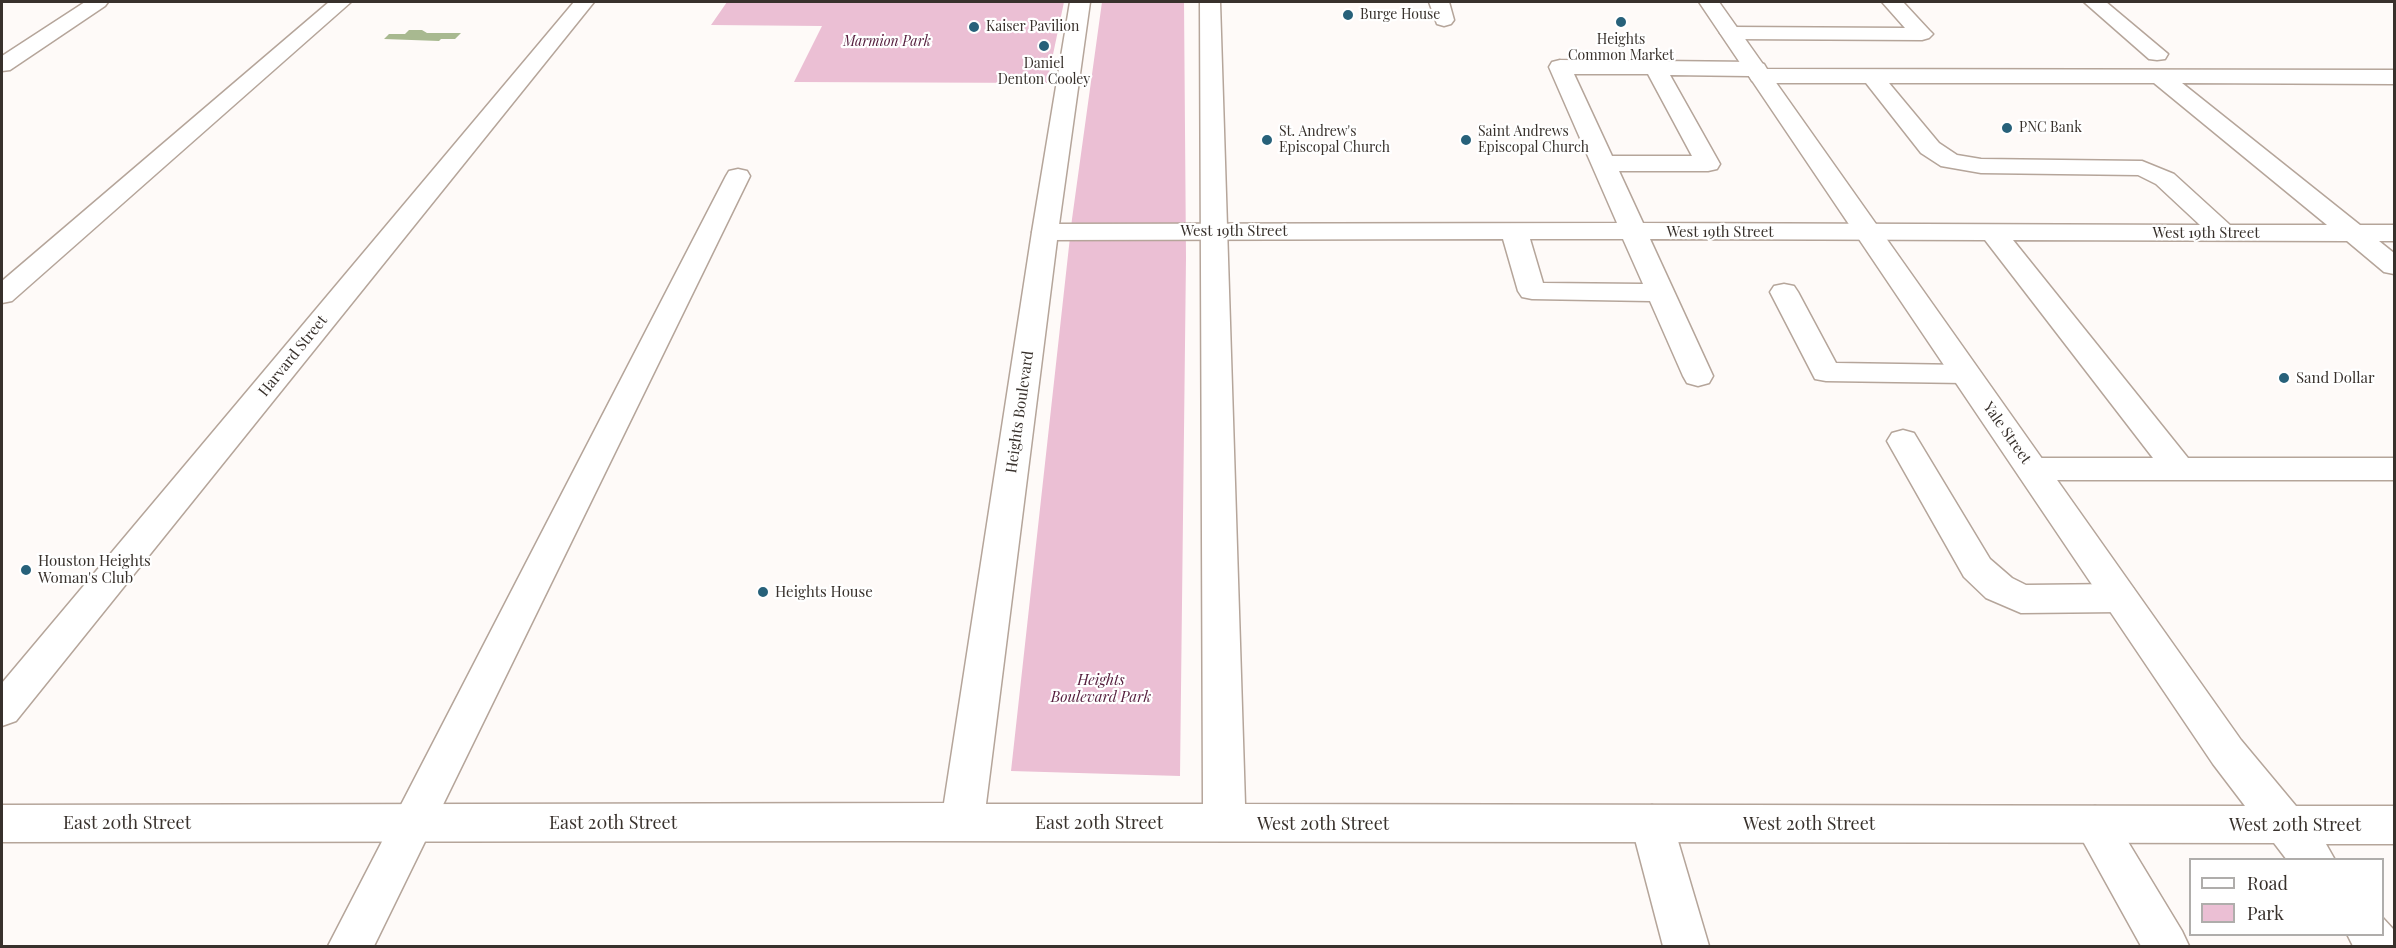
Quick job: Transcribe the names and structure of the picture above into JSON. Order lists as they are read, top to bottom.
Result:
{
  "streets": {
    "main road": [
      "West 19th Street",
      "Harvard Street",
      "Heights Boulevard",
      "Yale Street",
      "East 20th Street",
      "West 20th Street"
    ]
  },
  "crossings": [
    ["West 19th Street", "Heights Boulevard"],
    ["West 19th Street", "Yale Street"],
    ["Heights Boulevard", "East 20th Street"],
    ["Yale Street", "West 20th Street"],
    ["East 20th Street", "West 20th Street"]
  ],
  "parks": ["Marmion Park", "Heights Boulevard Park"],
  "places": [
    "Burge House",
    "Heights Common Market",
    "Kaiser Pavilion",
    "Daniel Denton Cooley",
    "PNC Bank",
    "St. Andrew's Episcopal Church",
    "Saint Andrews Episcopal Church",
    "Sand Dollar",
    "Houston Heights Woman's Club",
    "Heights House"
  ],
  "legend": ["Road", "Park"]
}
